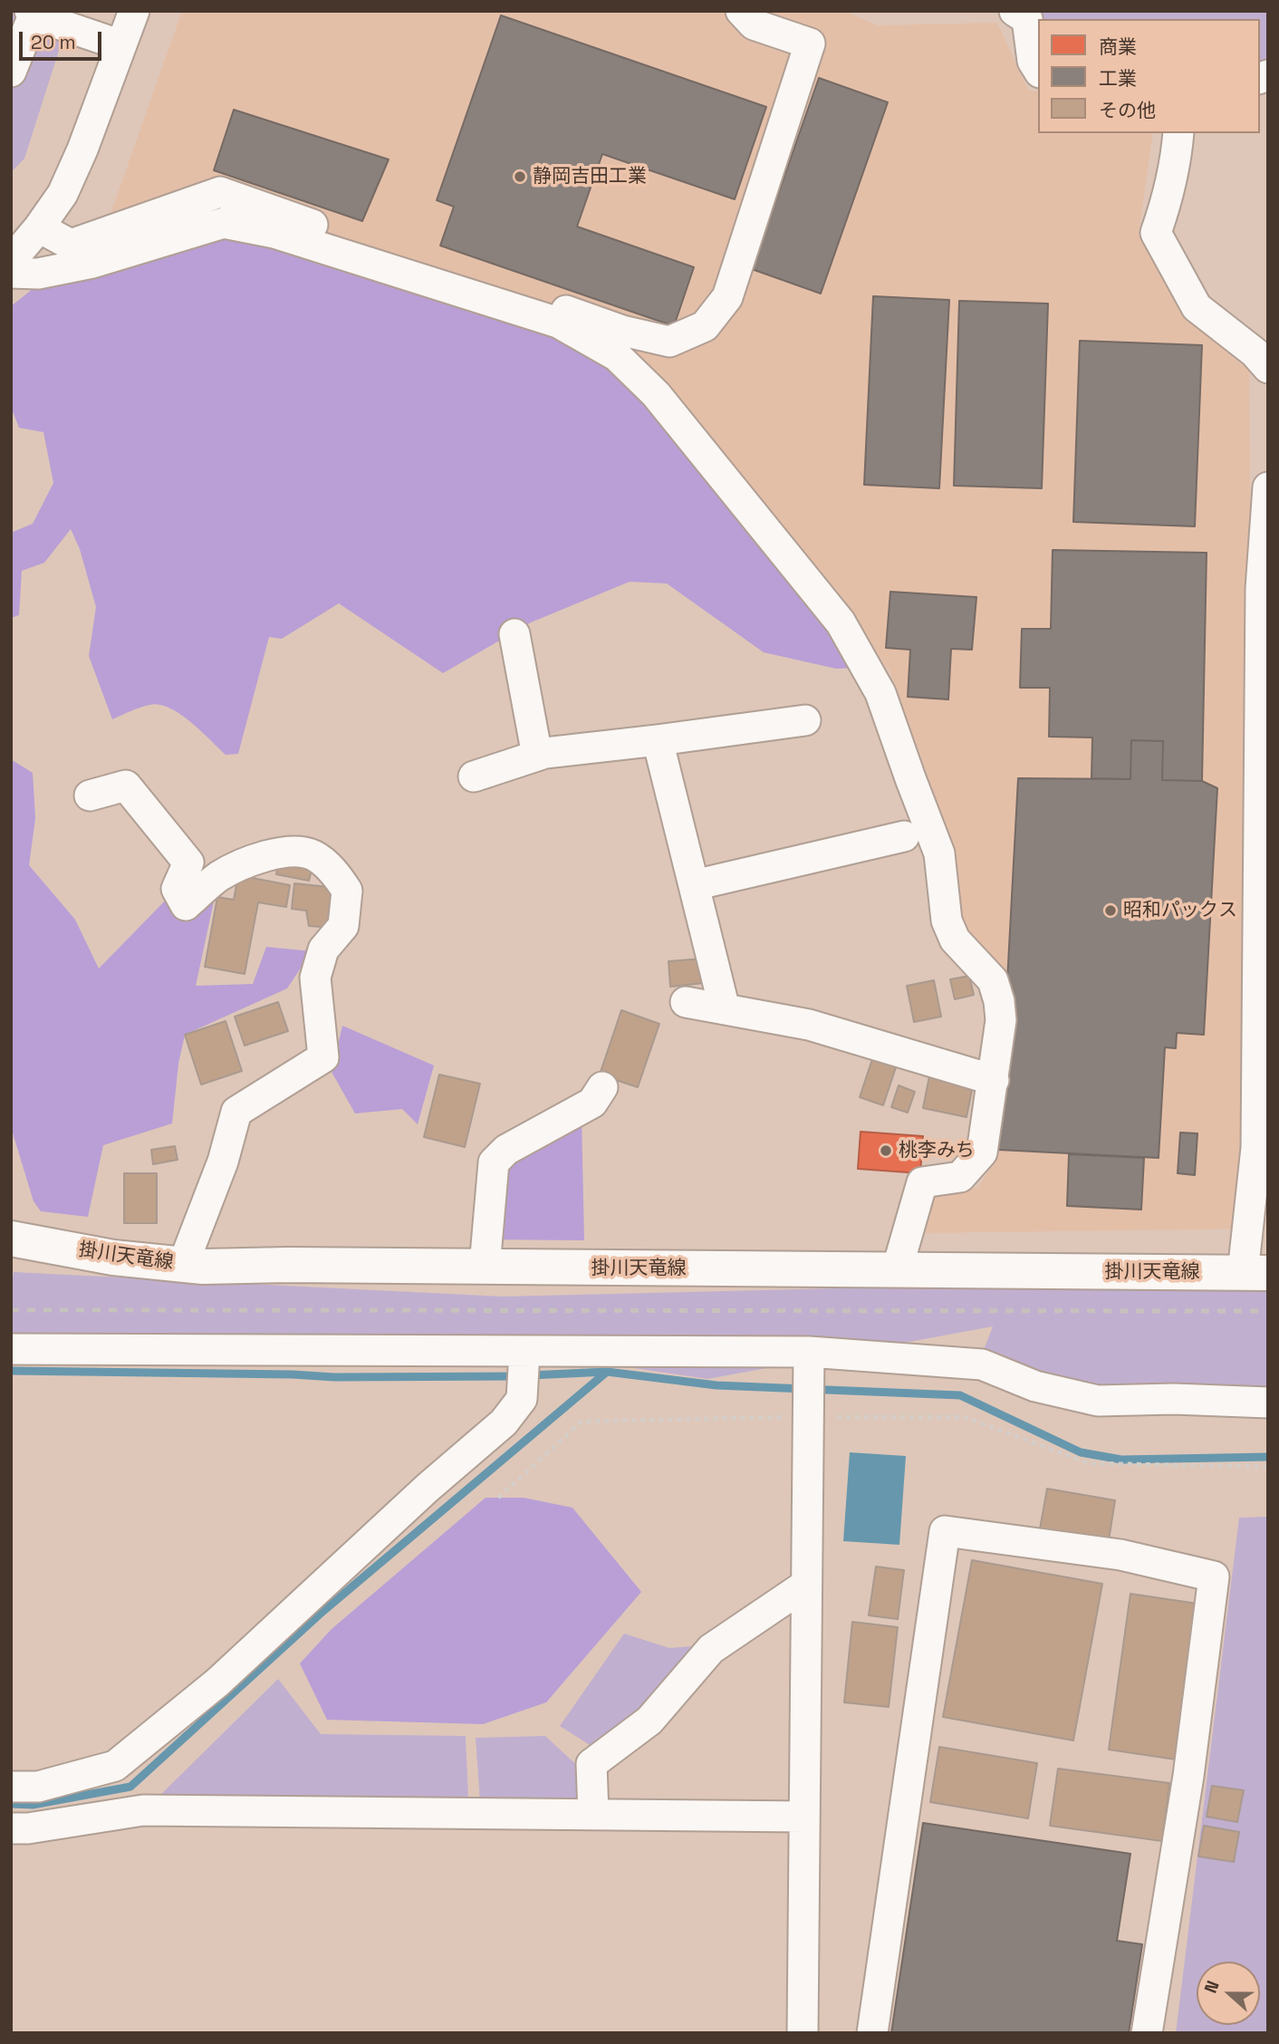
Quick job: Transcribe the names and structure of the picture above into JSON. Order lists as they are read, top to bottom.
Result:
{
  "streets": {
    "main road": ["掛川天竜線"]
  },
  "places": ["静岡吉田工業", "昭和パックス", "桃李みち"],
  "legend": ["商業", "工業", "その他"],
  "scale_bar": "20 m",
  "north": "left"
}
